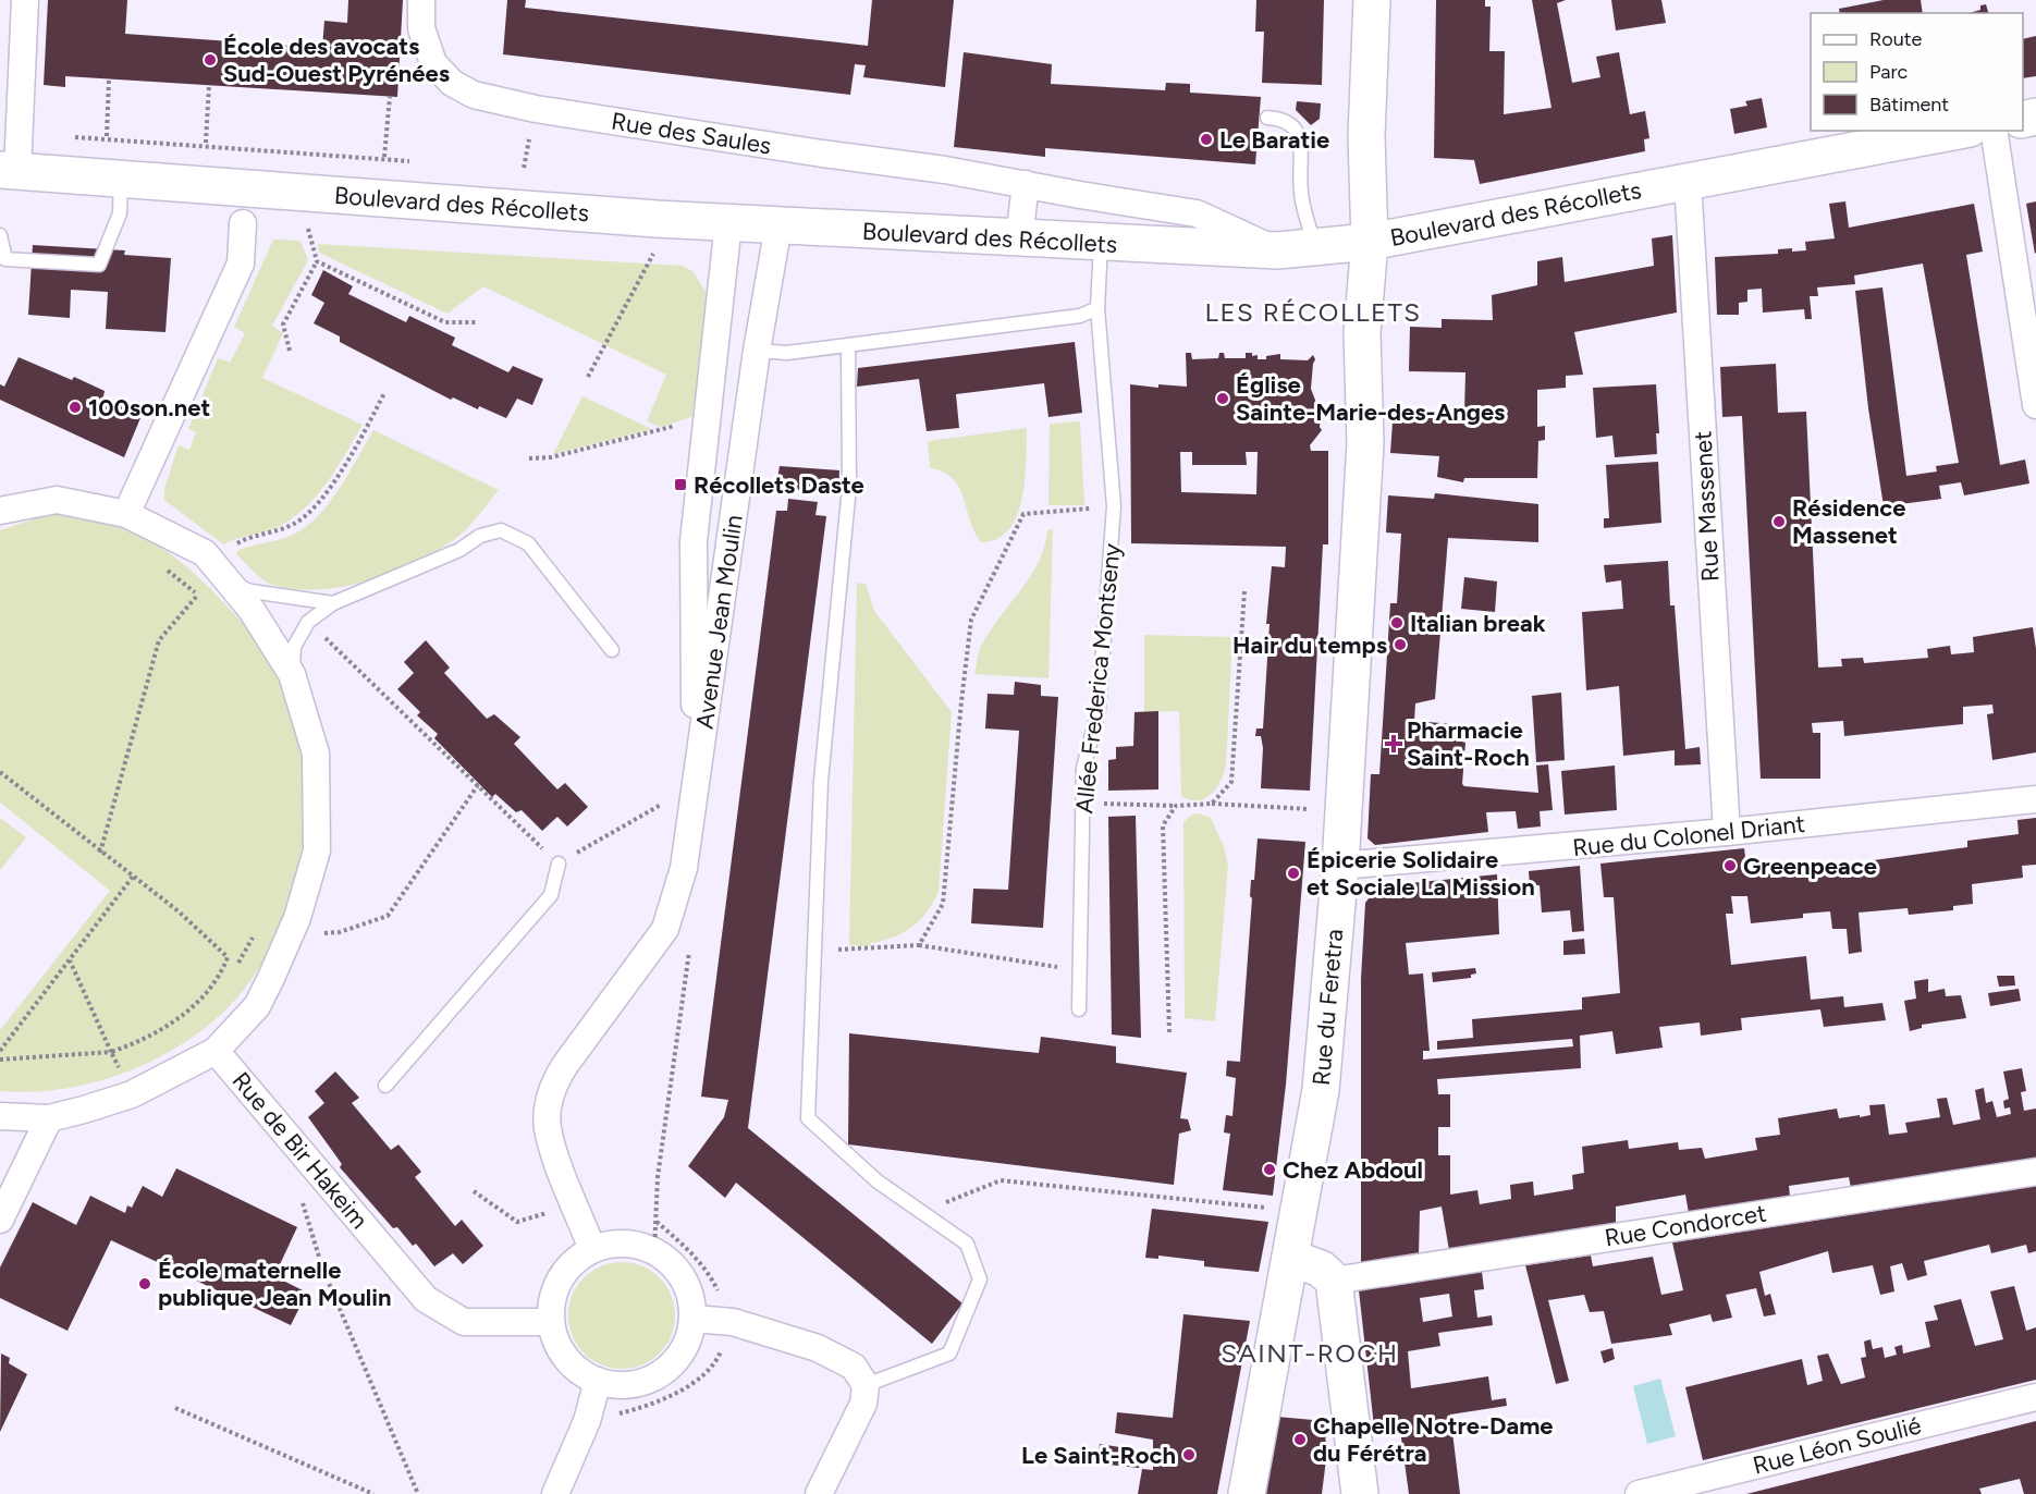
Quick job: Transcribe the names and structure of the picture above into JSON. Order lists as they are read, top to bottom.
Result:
{
  "streets": {
    "main road": ["Boulevard des Récollets", "Rue du Feretra"],
    "street": [
      "Rue des Saules",
      "Rue Massenet",
      "Avenue Jean Moulin",
      "Rue du Colonel Driant",
      "Rue de Bir Hakeim",
      "Rue Condorcet",
      "Rue Léon Soulié"
    ],
    "lane": ["Allée Frederica Montseny"]
  },
  "crossings": [
    ["Rue des Saules", "Boulevard des Récollets"],
    ["Boulevard des Récollets", "Rue Massenet"],
    ["Boulevard des Récollets", "Avenue Jean Moulin"],
    ["Boulevard des Récollets", "Allée Frederica Montseny"],
    ["Boulevard des Récollets", "Rue du Feretra"],
    ["Rue Massenet", "Rue du Colonel Driant"],
    ["Avenue Jean Moulin", "Rue de Bir Hakeim"],
    ["Rue du Colonel Driant", "Rue du Feretra"]
  ],
  "districts": ["LES RÉCOLLETS", "SAINT-ROCH"],
  "places": {
    "other": [
      "École des avocats Sud-Ouest Pyrénées",
      "Le Baratie",
      "Église Sainte-Marie-des-Anges",
      "100son.net",
      "Résidence Massenet",
      "Italian break",
      "Hair du temps",
      "Greenpeace",
      "Épicerie Solidaire et Sociale La Mission",
      "Chez Abdoul",
      "École maternelle publique Jean Moulin",
      "Chapelle Notre-Dame du Férétra",
      "Le Saint-Roch"
    ],
    "transit": ["Récollets Daste"],
    "health": ["Pharmacie Saint-Roch"]
  },
  "legend": ["Route", "Parc", "Bâtiment"]
}
